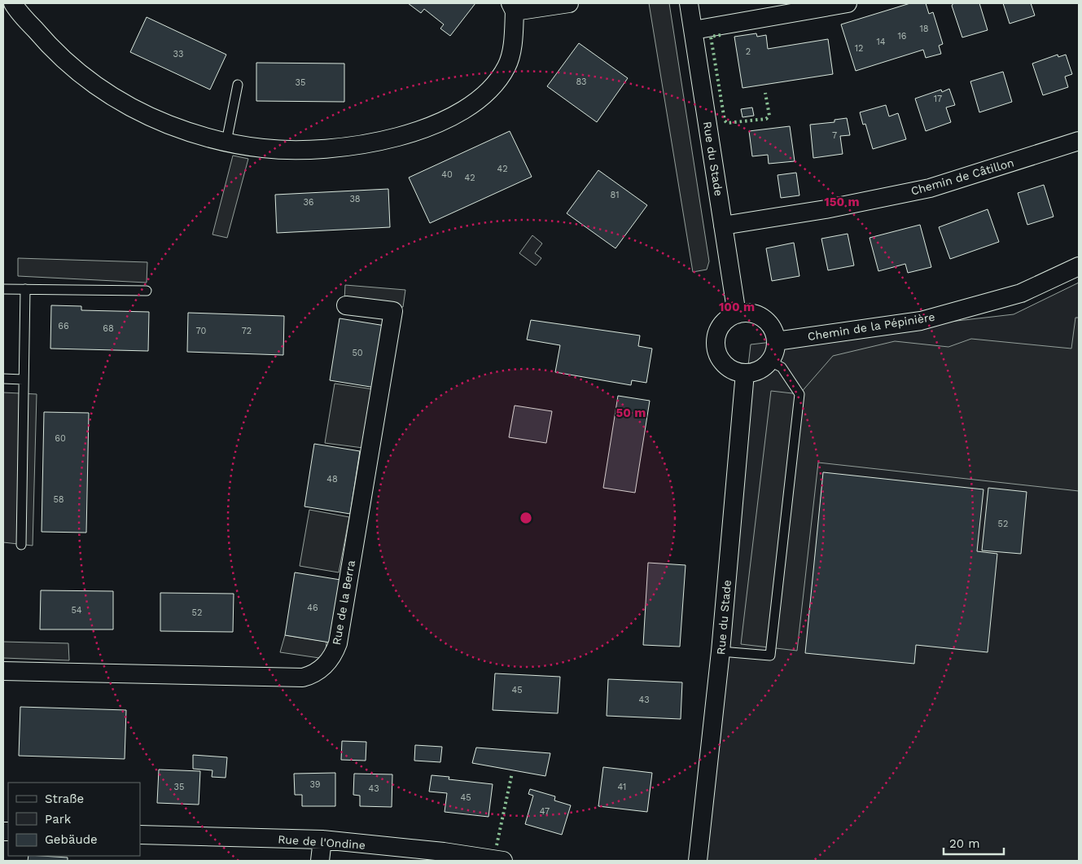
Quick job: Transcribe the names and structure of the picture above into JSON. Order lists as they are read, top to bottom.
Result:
{
  "streets": {
    "street": [
      "Rue du Stade",
      "Chemin de Câtillon",
      "Chemin de la Pépinière",
      "Rue de la Berra",
      "Rue de l'Ondine"
    ]
  },
  "crossings": [
    ["Rue du Stade", "Chemin de Câtillon"],
    ["Rue du Stade", "Chemin de la Pépinière"]
  ],
  "house_numbers": [
    "18",
    "16",
    "14",
    "12",
    "2",
    "33",
    "83",
    "35",
    "17",
    "7",
    "42",
    "40",
    "42",
    "81",
    "38",
    "36",
    "66",
    "68",
    "70",
    "72",
    "50",
    "60",
    "48",
    "58",
    "52",
    "46",
    "54",
    "52",
    "45",
    "43",
    "39",
    "35",
    "41",
    "43",
    "45",
    "47"
  ],
  "legend": ["Straße", "Park", "Gebäude"],
  "scale_bar": "20 m",
  "rings": ["150 m", "100 m", "50 m"]
}
